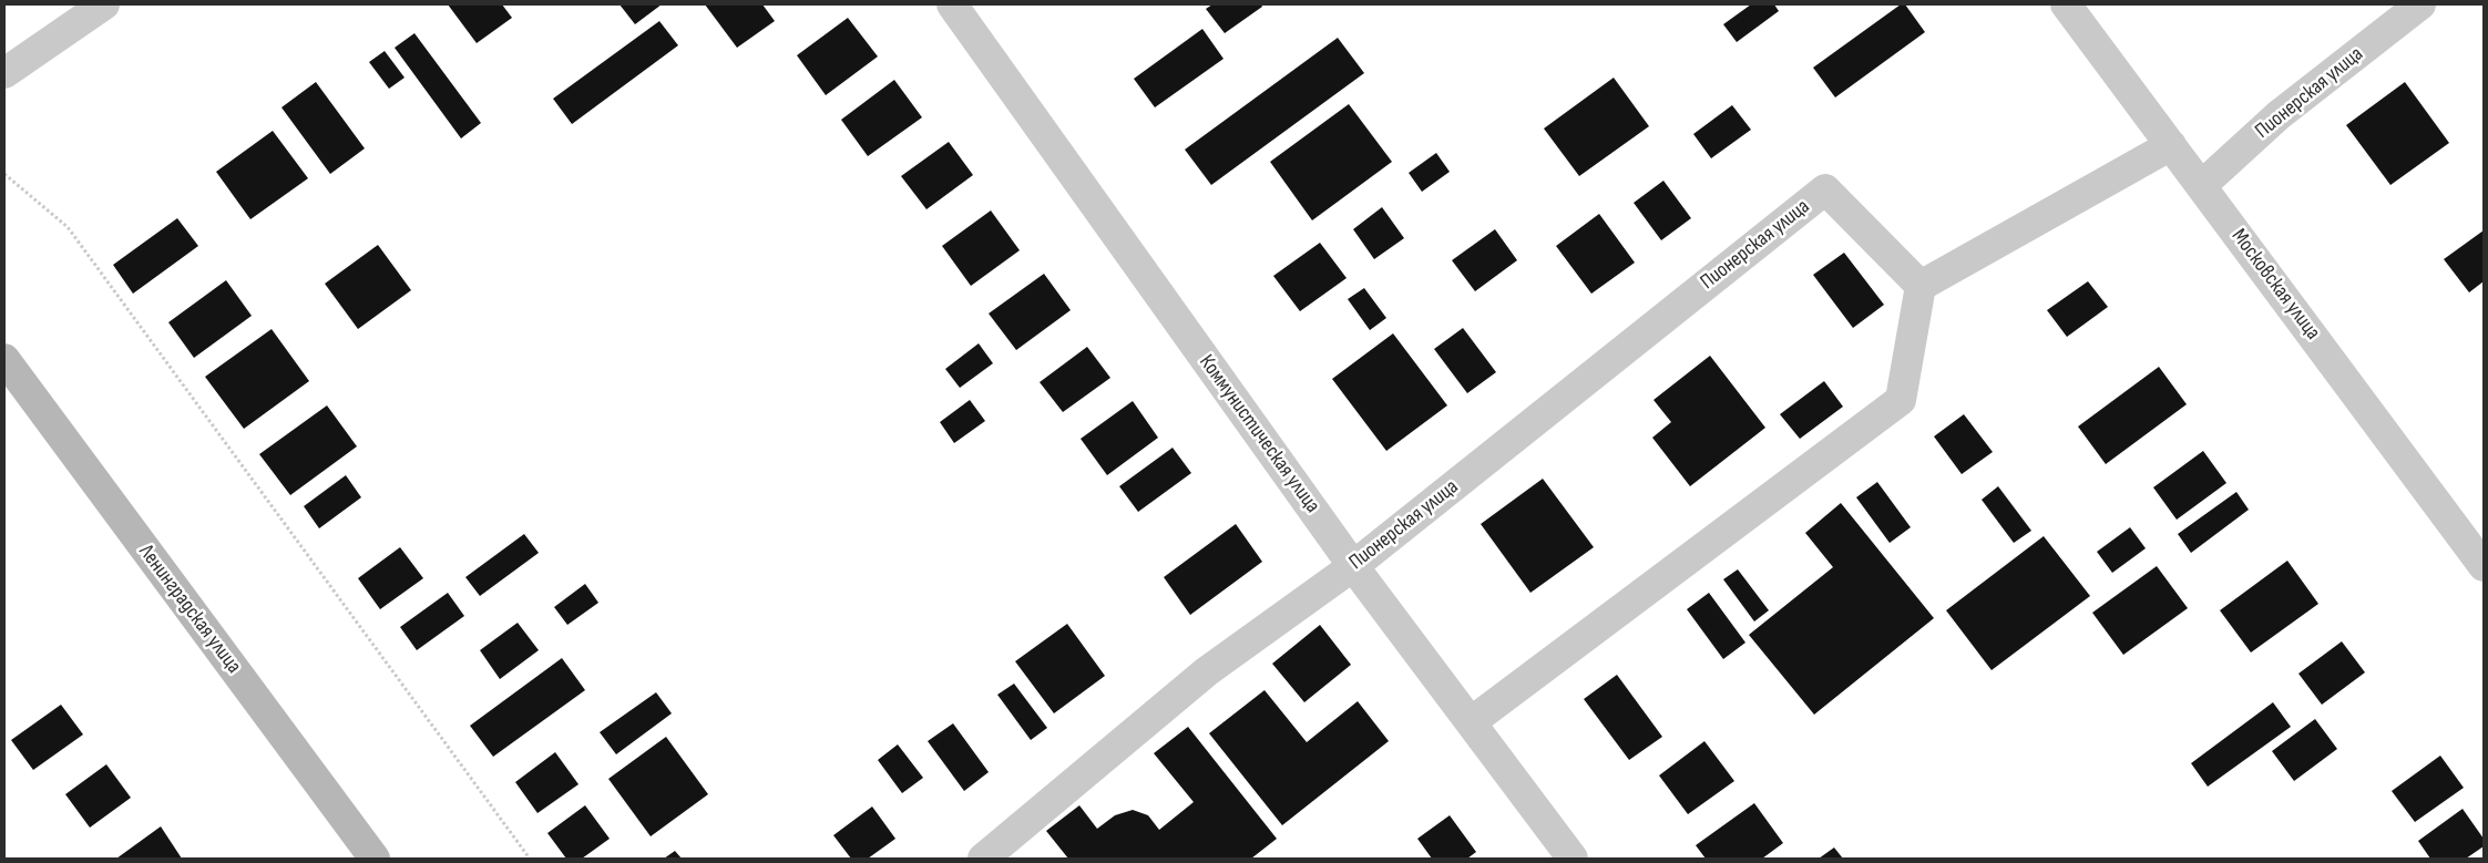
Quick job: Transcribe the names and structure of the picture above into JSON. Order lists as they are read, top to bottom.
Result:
{
  "streets": {
    "street": [
      "Пионерская улица",
      "Московская улица",
      "Коммунистическая улица",
      "Ленинградская улица"
    ]
  },
  "crossings": [
    ["Пионерская улица", "Московская улица"],
    ["Пионерская улица", "Коммунистическая улица"]
  ]
}
